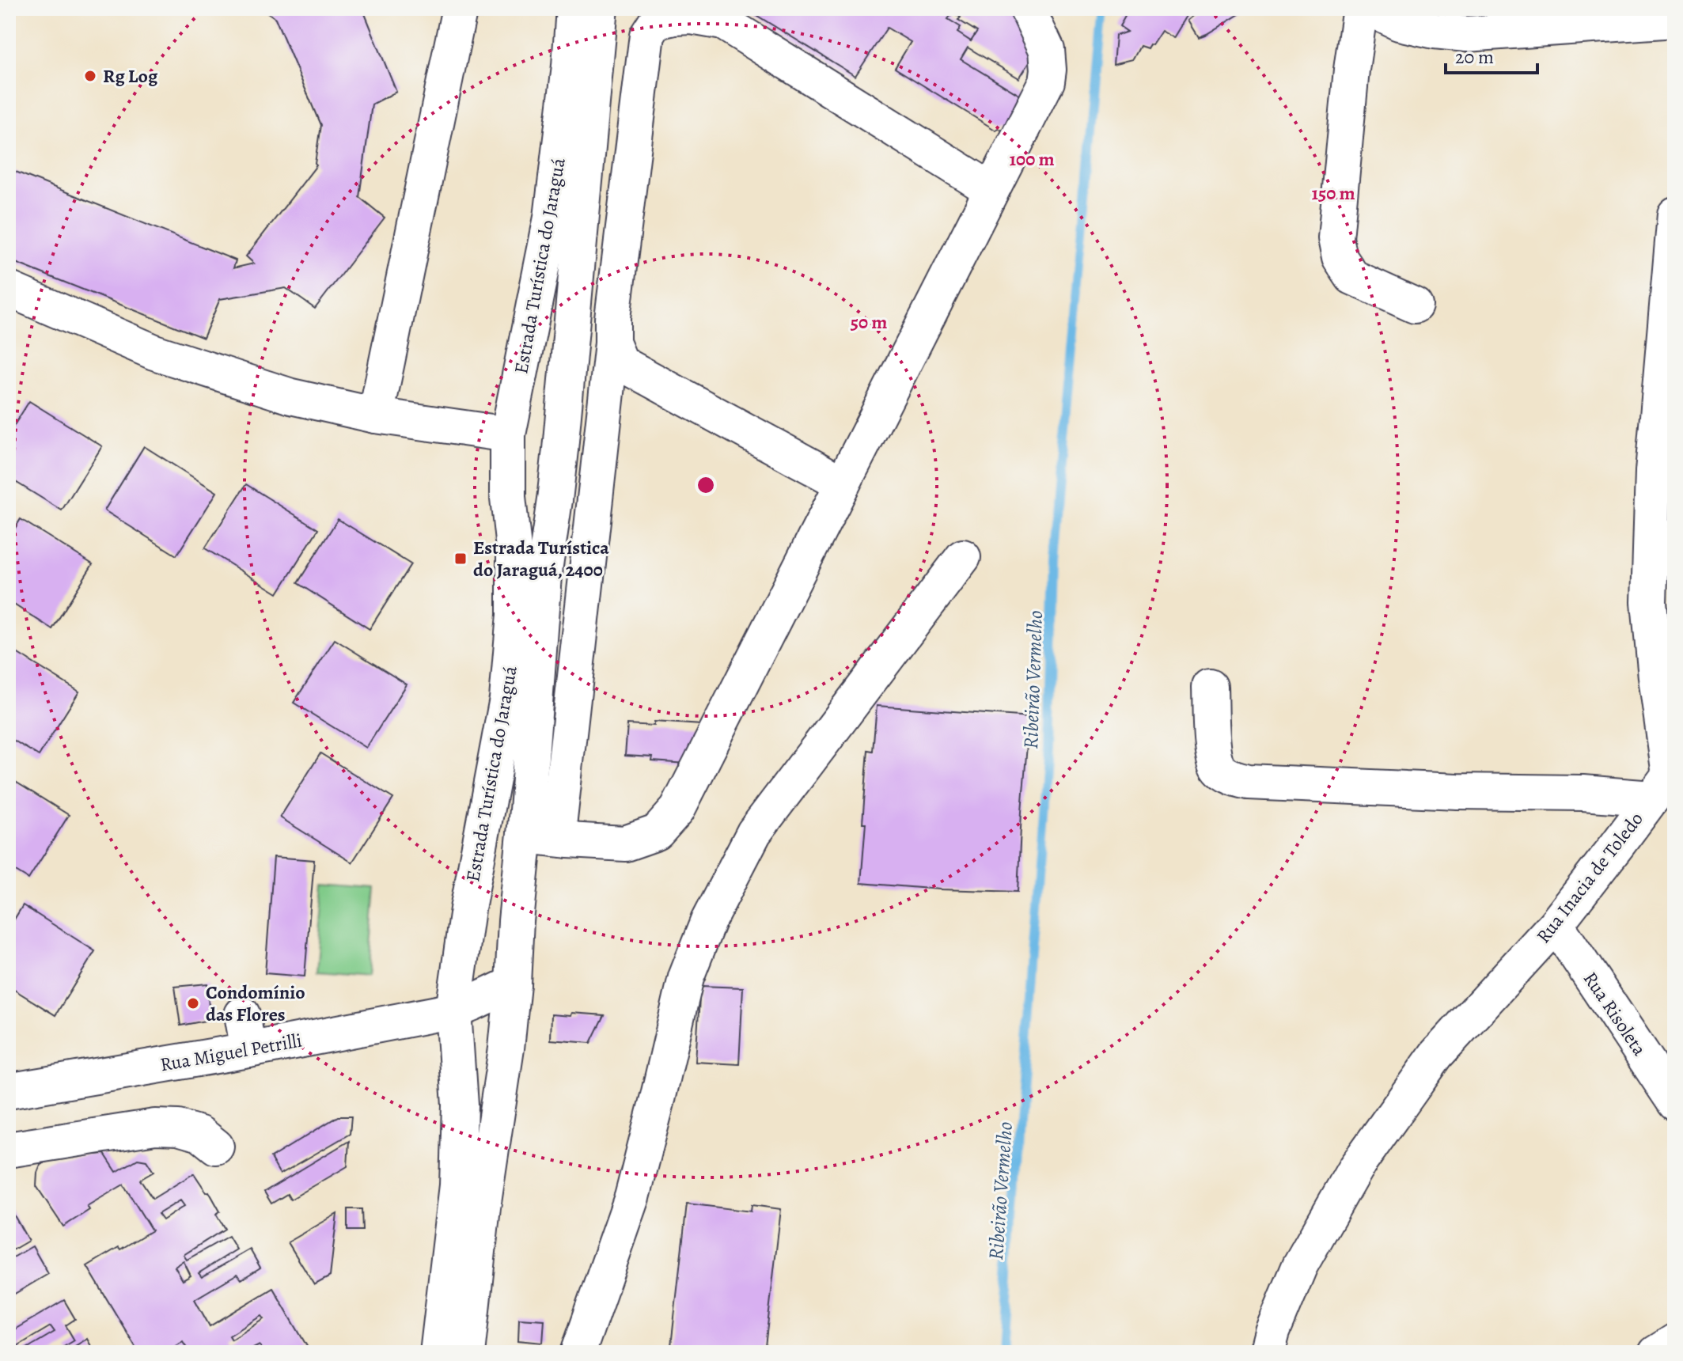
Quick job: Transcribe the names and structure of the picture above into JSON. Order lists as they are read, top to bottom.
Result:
{
  "streets": {
    "main road": [
      "Estrada Turística do Jaraguá",
      "Rua Inacia de Toledo",
      "Rua Risoleta",
      "Rua Miguel Petrilli"
    ]
  },
  "crossings": [
    ["Estrada Turística do Jaraguá", "Rua Miguel Petrilli"],
    ["Rua Inacia de Toledo", "Rua Risoleta"]
  ],
  "water": ["Ribeirão Vermelho"],
  "places": {
    "other": ["Rg Log", "Condomínio das Flores"],
    "transit": ["Estrada Turística do Jaraguá, 2400"]
  },
  "scale_bar": "20 m",
  "rings": ["100 m", "150 m", "50 m"]
}
